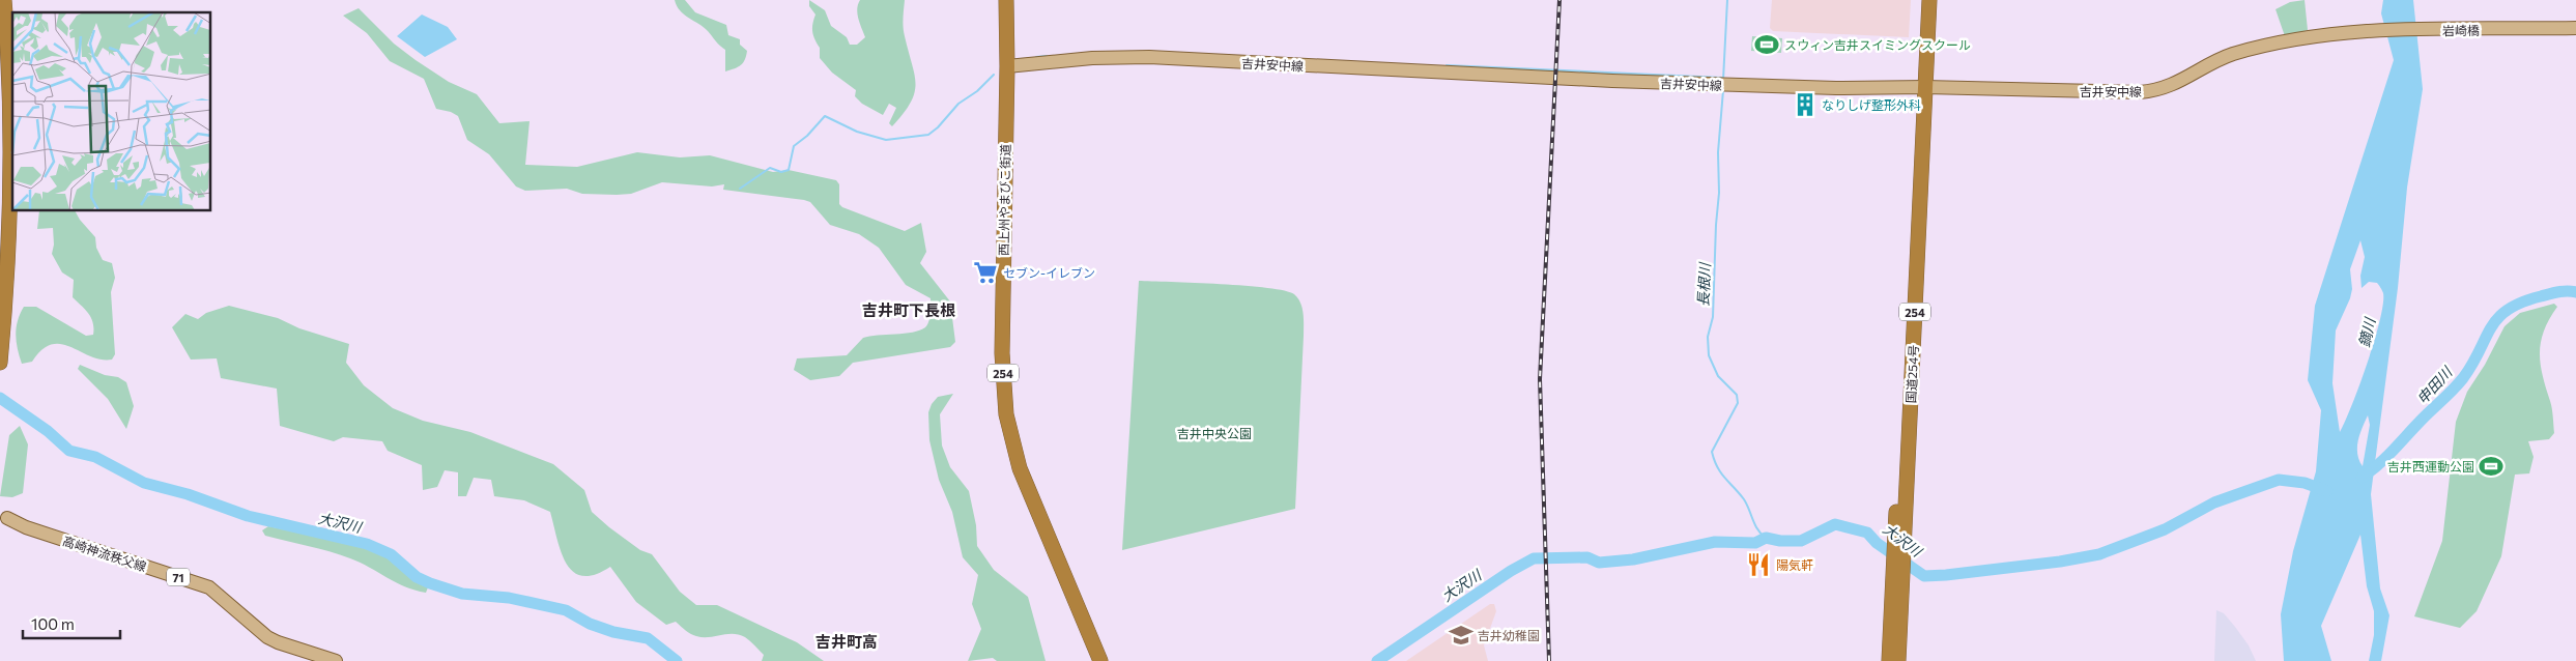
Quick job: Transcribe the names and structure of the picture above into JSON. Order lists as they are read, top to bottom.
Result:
{
  "streets": {
    "highway": ["西上州やまびこ街道", "254", "国道254号"],
    "main road": [
      "岩崎橋",
      "吉井安中線",
      "高崎神流秩父線",
      "71"
    ]
  },
  "crossings": [
    ["岩崎橋", "吉井安中線"],
    ["吉井安中線", "西上州やまびこ街道"],
    ["吉井安中線", "254"],
    ["吉井安中線", "国道254号"],
    ["254", "国道254号"]
  ],
  "districts": ["吉井町下長根", "吉井町高"],
  "water": [
    "長根川",
    "鏑川",
    "申田川",
    "大沢川"
  ],
  "parks": ["吉井中央公園"],
  "places": {
    "sports": ["スウィン吉井スイミングスクール", "吉井西運動公園"],
    "building": ["なりしげ整形外科"],
    "supermarket": ["セブン-イレブン"],
    "restaurant": ["陽気軒"],
    "school or university": ["吉井幼稚園"]
  },
  "scale_bar": "100 m"
}
